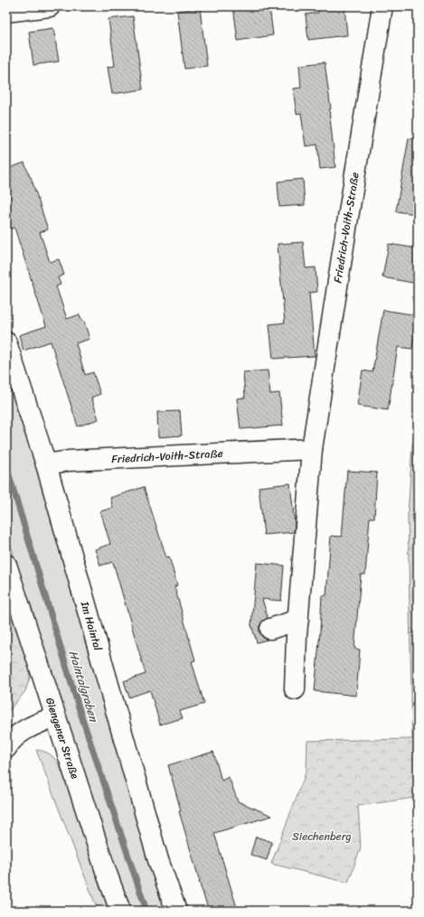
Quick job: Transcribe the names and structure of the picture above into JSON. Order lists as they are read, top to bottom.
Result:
{
  "streets": {
    "street": ["Friedrich-Voith-Straße", "Im Haintal", "Giengener Straße"]
  },
  "crossings": [
    ["Friedrich-Voith-Straße", "Im Haintal"]
  ],
  "water": ["Haintalgraben"],
  "parks": ["Siechenberg"]
}
